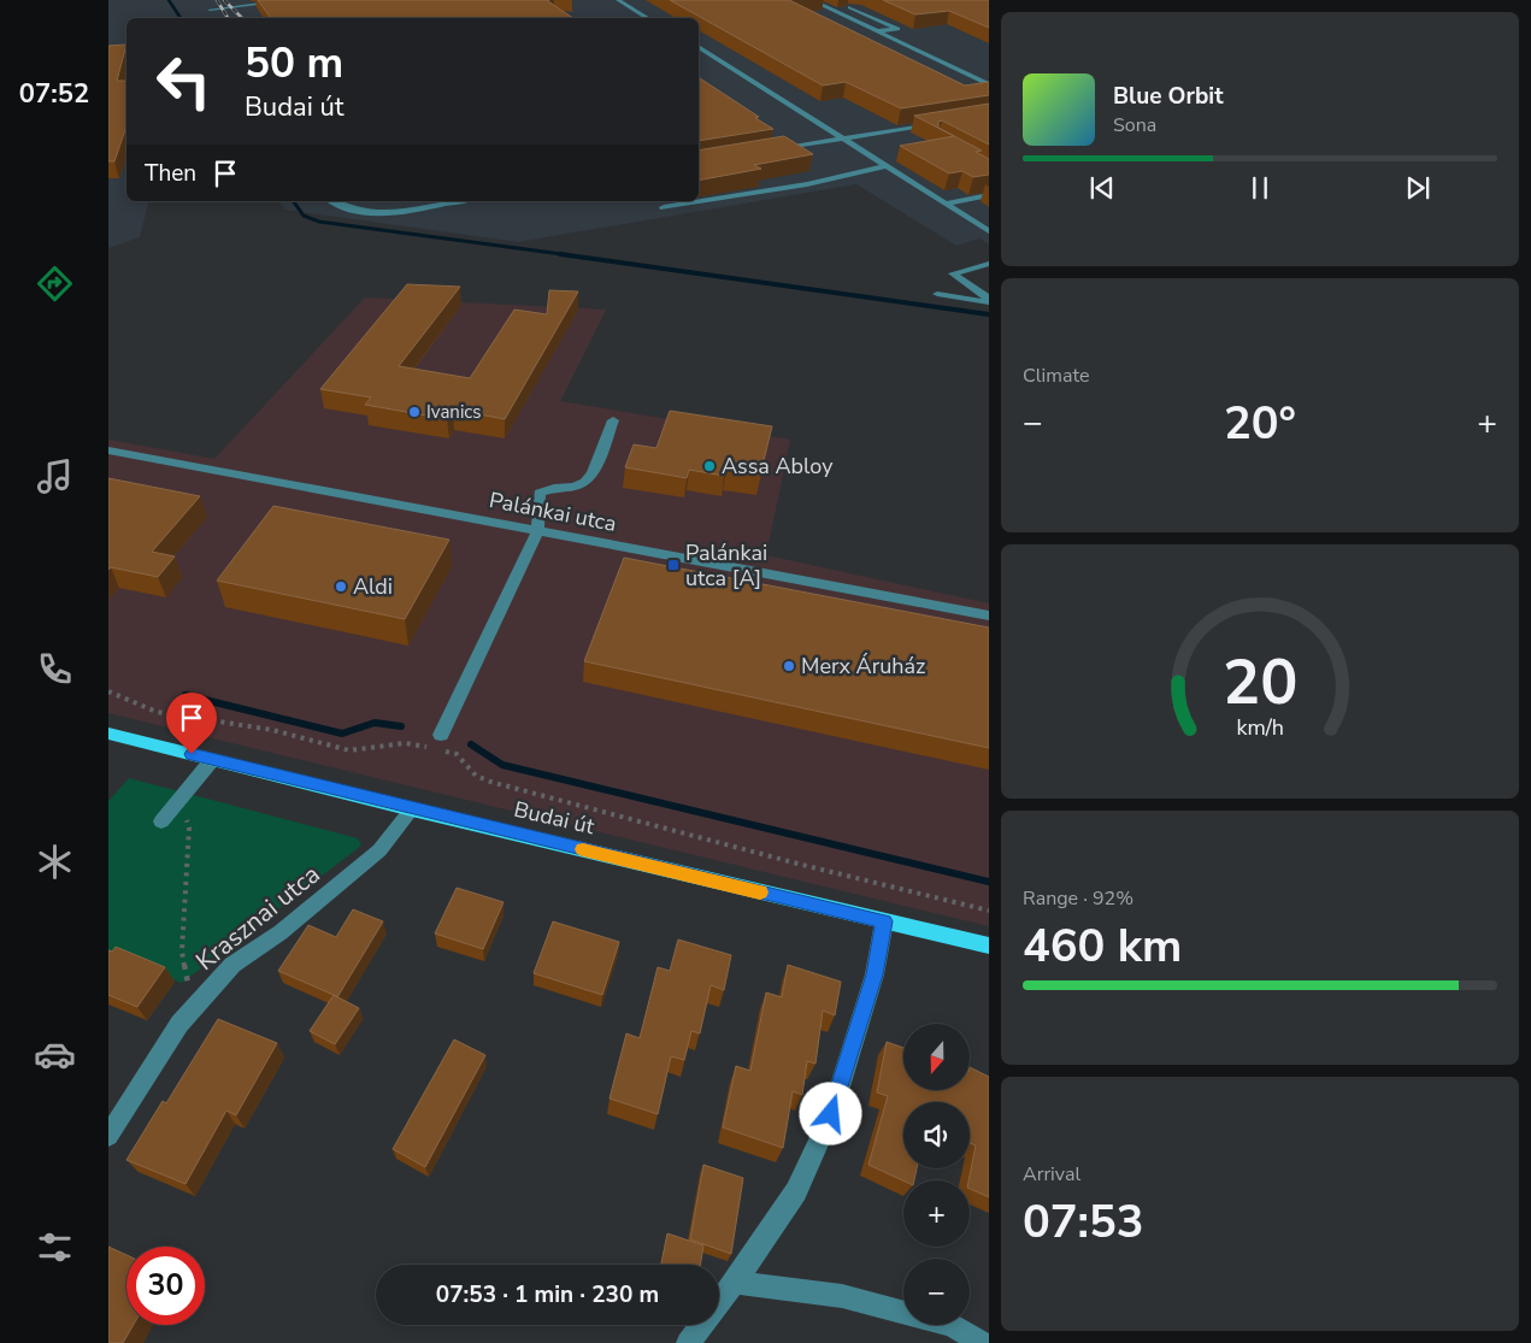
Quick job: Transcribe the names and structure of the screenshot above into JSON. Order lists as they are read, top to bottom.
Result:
{
  "streets": {
    "main road": ["Budai út"],
    "street": ["Palánkai utca", "Krasznai utca"]
  },
  "crossings": [
    ["Budai út", "Krasznai utca"]
  ],
  "places": {
    "other": [
      "Ivanics",
      "Assa Abloy",
      "Aldi",
      "Merx Áruház"
    ],
    "transit": ["Palánkai utca [A]"]
  },
  "north": "bottom",
  "page": {
    "tabs": "07:52",
    "turn": ["50 m", "Budai út"],
    "song": ["Blue Orbit", "Sona"],
    "then": "Then",
    "tile": [
      "Climate",
      ["Range · 92%", "460 km"],
      ["Arrival", "07:53"]
    ],
    "heat": ["−", "20°", "+"],
    "map_buttons": ["+", "−"],
    "limit": "30",
    "trip": "07:53 · 1 min · 230 m",
    "gauge": ["20", "km/h"]
  }
}
